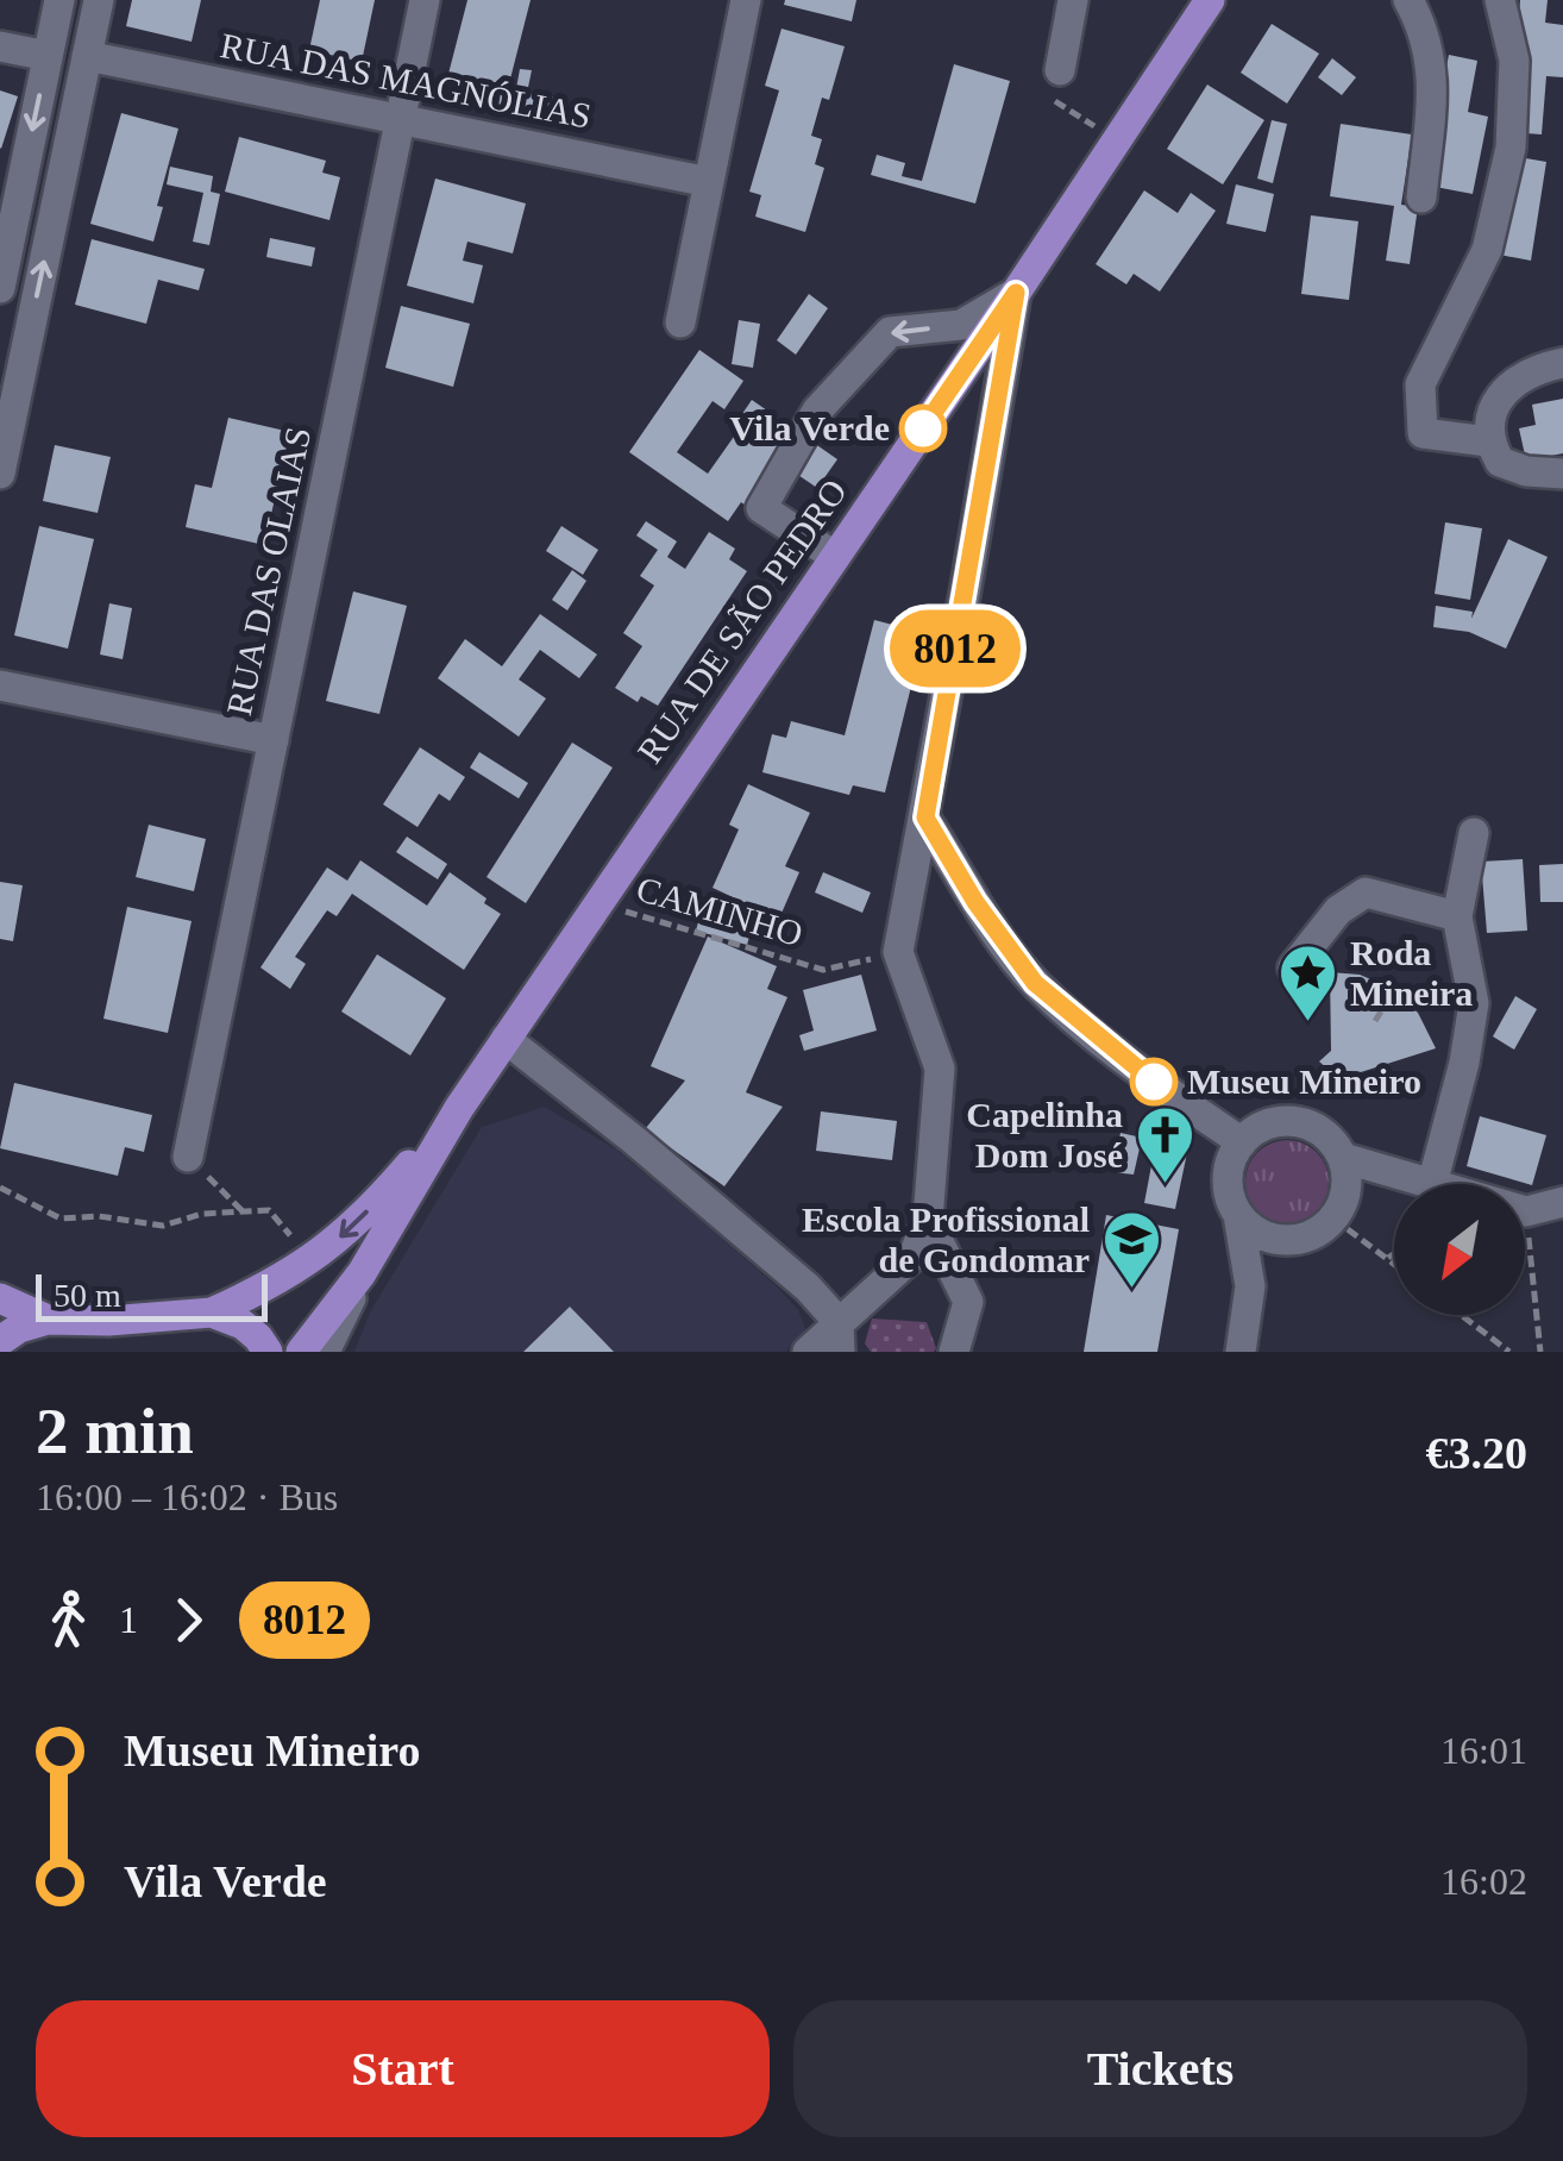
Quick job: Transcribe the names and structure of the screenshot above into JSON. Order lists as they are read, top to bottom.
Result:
{
  "streets": {
    "main road": ["RUA DE SÃO PEDRO"],
    "street": ["RUA DAS MAGNÓLIAS", "RUA DAS OLAIAS"],
    "path": ["CAMINHO"]
  },
  "crossings": [
    ["RUA DAS MAGNÓLIAS", "RUA DAS OLAIAS"],
    ["RUA DE SÃO PEDRO", "CAMINHO"]
  ],
  "places": {
    "other": ["Vila Verde", "Museu Mineiro"],
    "place": ["Roda Mineira"],
    "church": ["Capelinha Dom José"],
    "school or university": ["Escola Profissional de Gondomar"]
  },
  "lines": ["bus line 8012"],
  "scale_bar": "50 m",
  "north": "bottom left",
  "page": {
    "on_map": "8012",
    "scale": "50 m",
    "heading": ["2 min", "16:00 – 16:02 · Bus", "€3.20"],
    "legs": ["1", "8012"],
    "list": [
      {
        "name": "Museu Mineiro",
        "value": "16:01"
      },
      {
        "name": "Vila Verde",
        "value": "16:02"
      }
    ],
    "buttons": ["Start", "Tickets"]
  }
}
